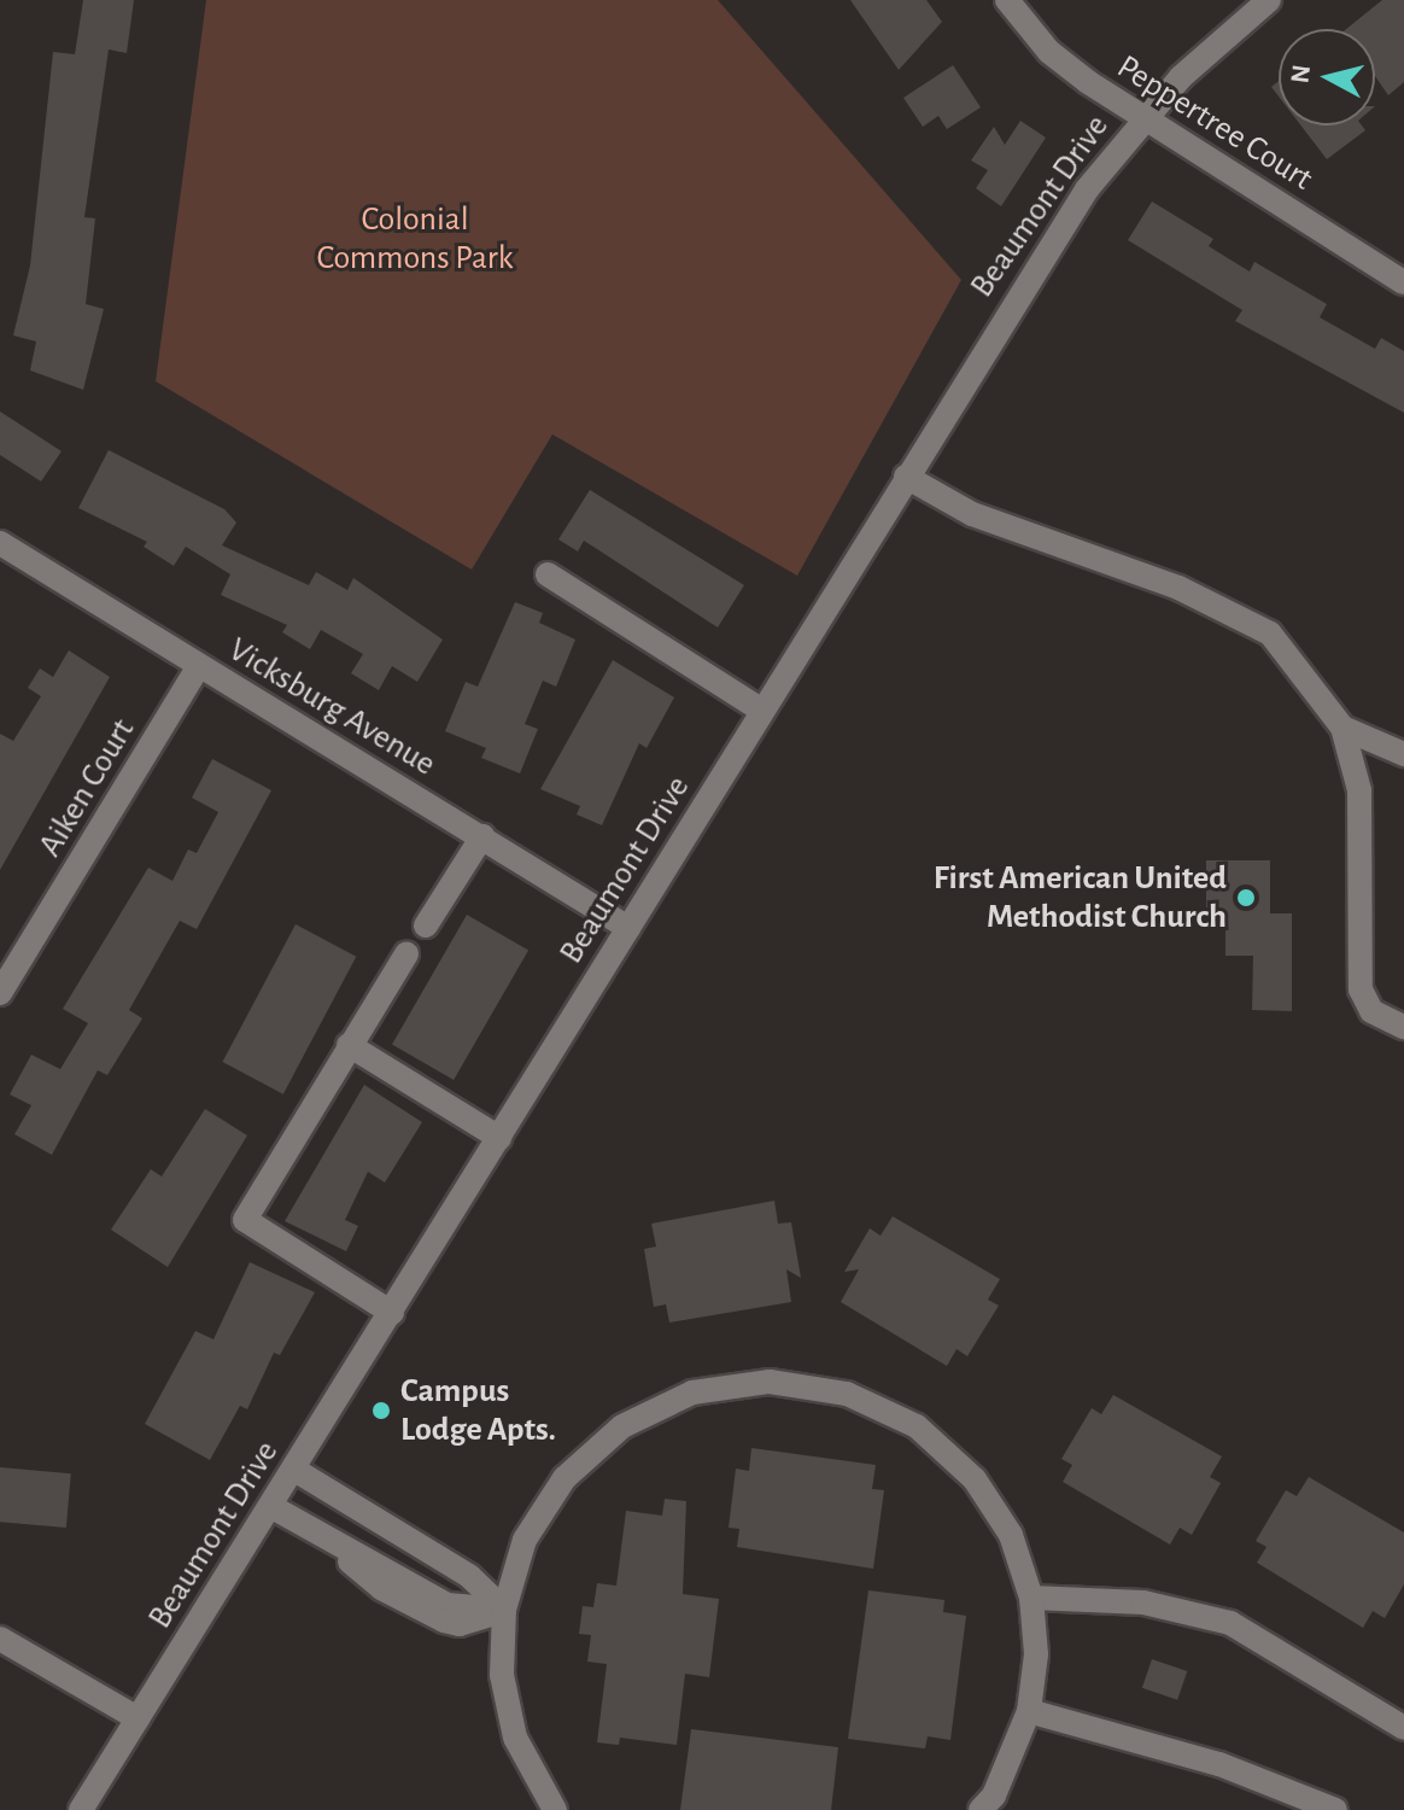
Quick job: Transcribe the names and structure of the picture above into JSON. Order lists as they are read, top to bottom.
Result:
{
  "streets": {
    "street": [
      "Peppertree Court",
      "Beaumont Drive",
      "Vicksburg Avenue",
      "Aiken Court"
    ]
  },
  "crossings": [
    ["Peppertree Court", "Beaumont Drive"],
    ["Beaumont Drive", "Vicksburg Avenue"],
    ["Vicksburg Avenue", "Aiken Court"]
  ],
  "parks": ["Colonial Commons Park"],
  "places": ["First American United Methodist Church", "Campus Lodge Apts."],
  "north": "left"
}
